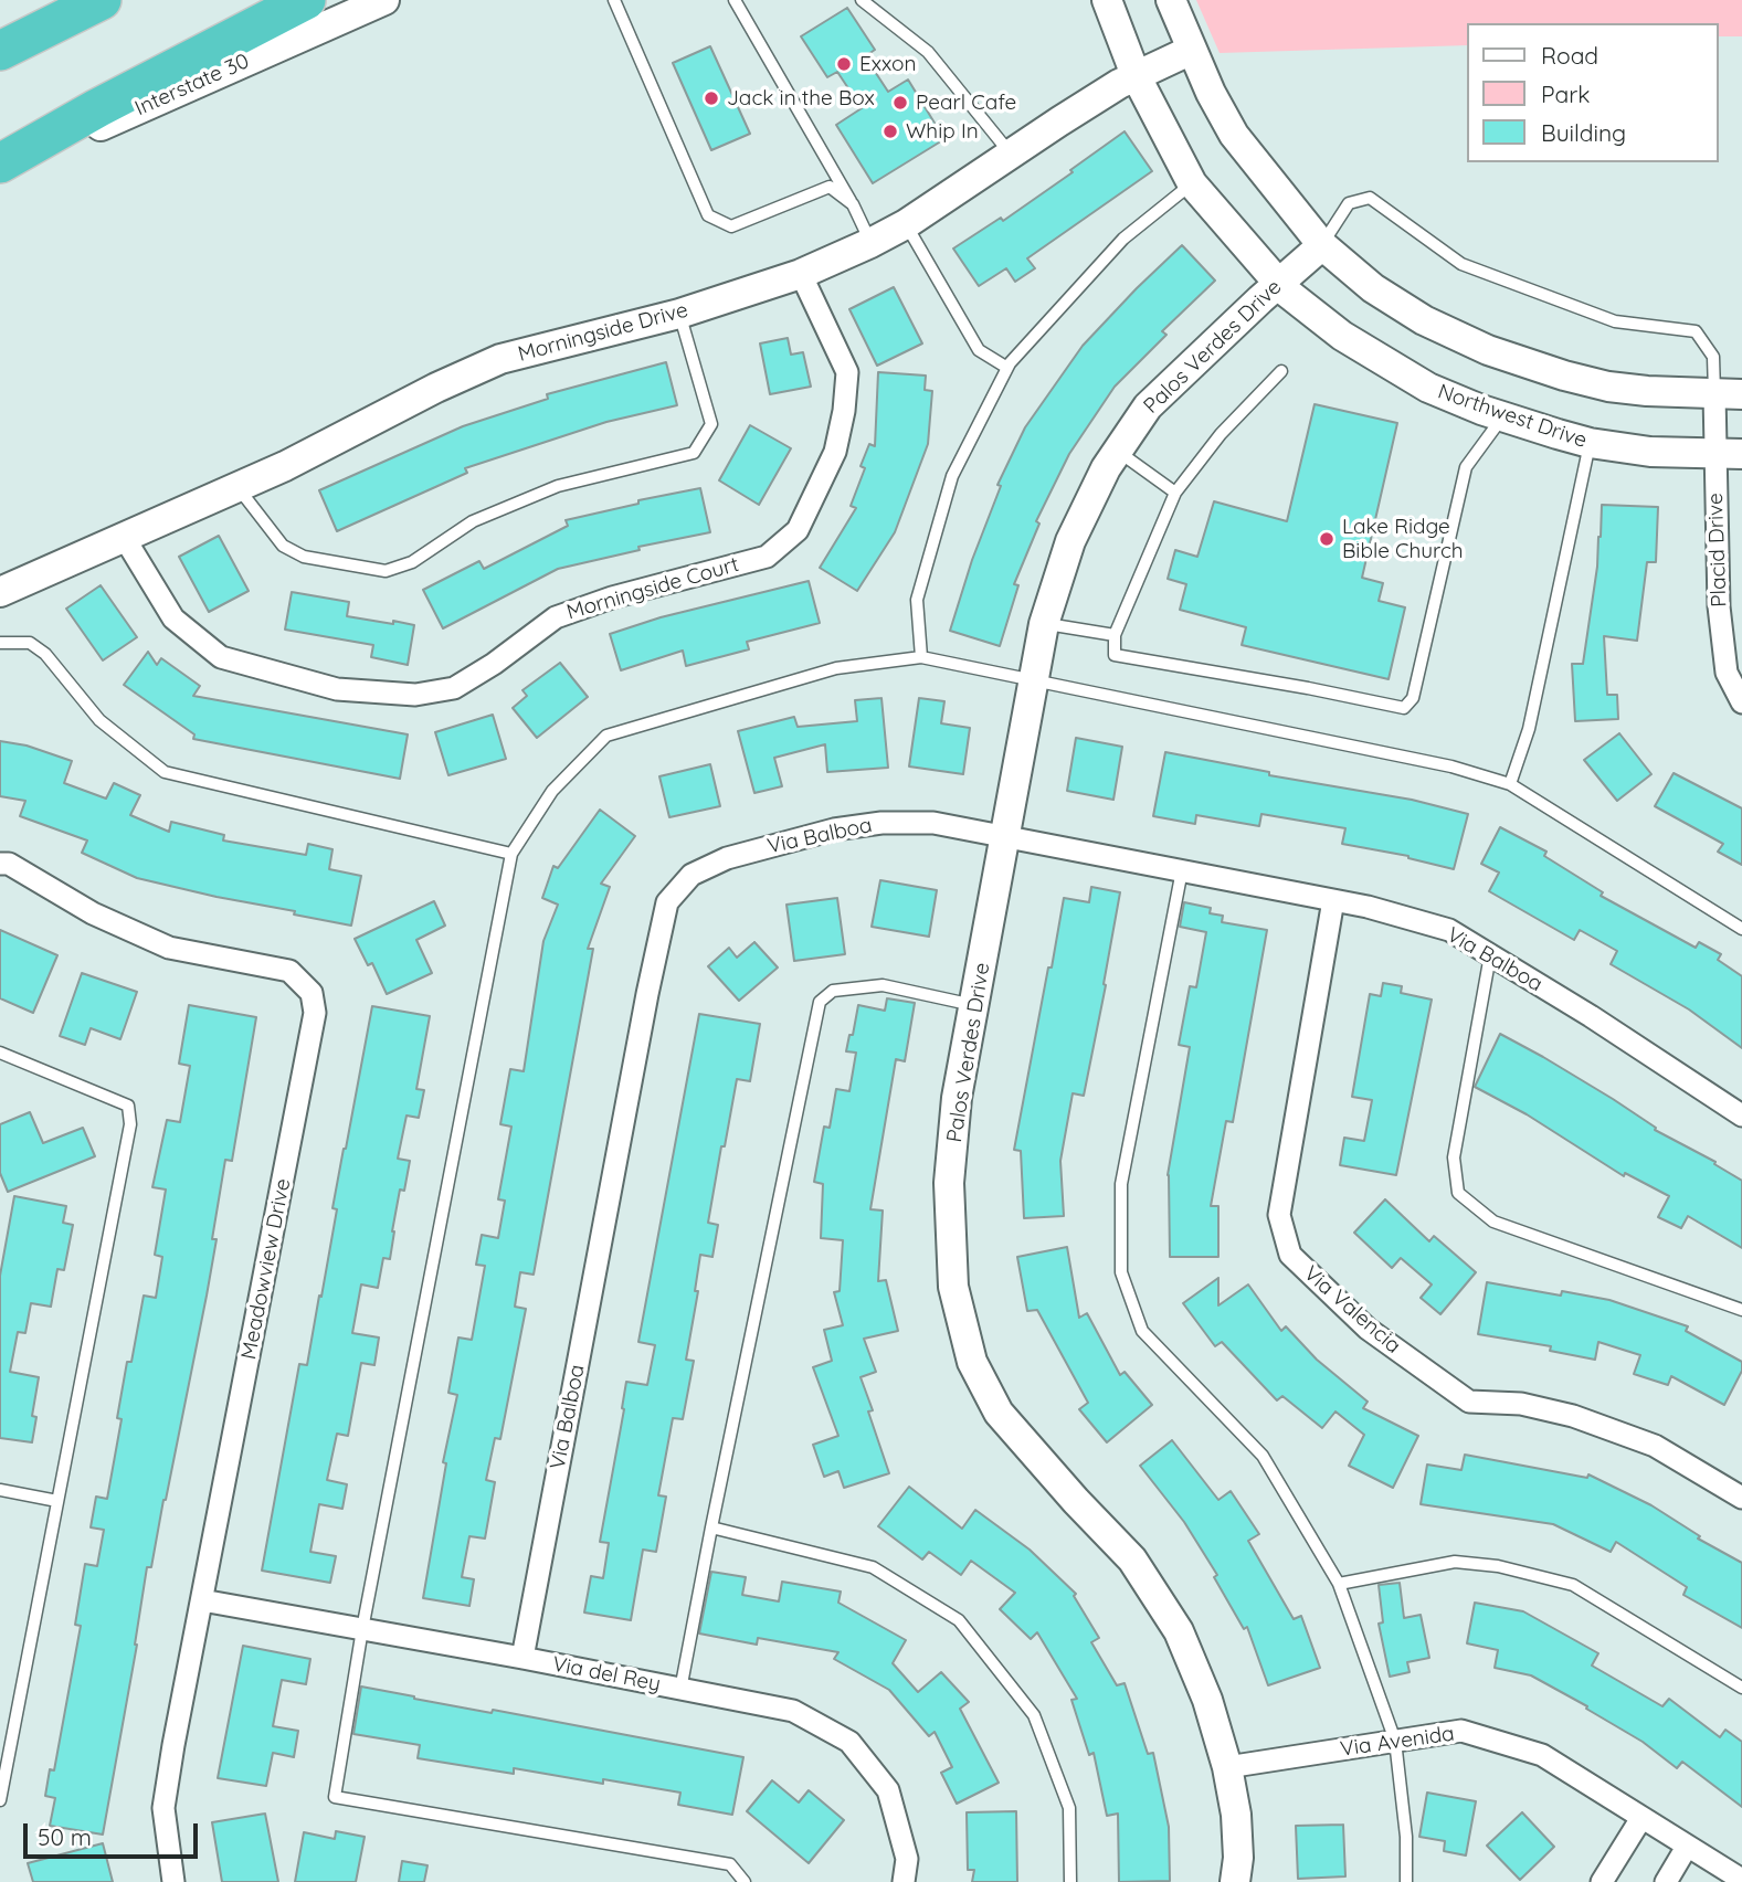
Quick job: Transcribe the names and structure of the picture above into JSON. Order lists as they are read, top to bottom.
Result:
{
  "streets": {
    "street": [
      "Interstate 30",
      "Morningside Drive",
      "Palos Verdes Drive",
      "Northwest Drive",
      "Placid Drive",
      "Morningside Court",
      "Via Balboa",
      "Meadowview Drive",
      "Via Valencia",
      "Via del Rey",
      "Via Avenida"
    ]
  },
  "crossings": [
    ["Morningside Drive", "Northwest Drive"],
    ["Morningside Drive", "Morningside Court"],
    ["Palos Verdes Drive", "Northwest Drive"],
    ["Palos Verdes Drive", "Via Balboa"],
    ["Palos Verdes Drive", "Via Avenida"],
    ["Northwest Drive", "Placid Drive"],
    ["Via Balboa", "Via Valencia"],
    ["Via Balboa", "Via del Rey"],
    ["Meadowview Drive", "Via del Rey"]
  ],
  "places": [
    "Exxon",
    "Jack in the Box",
    "Pearl Cafe",
    "Whip In",
    "Lake Ridge Bible Church"
  ],
  "legend": ["Road", "Park", "Building"],
  "scale_bar": "50 m"
}
